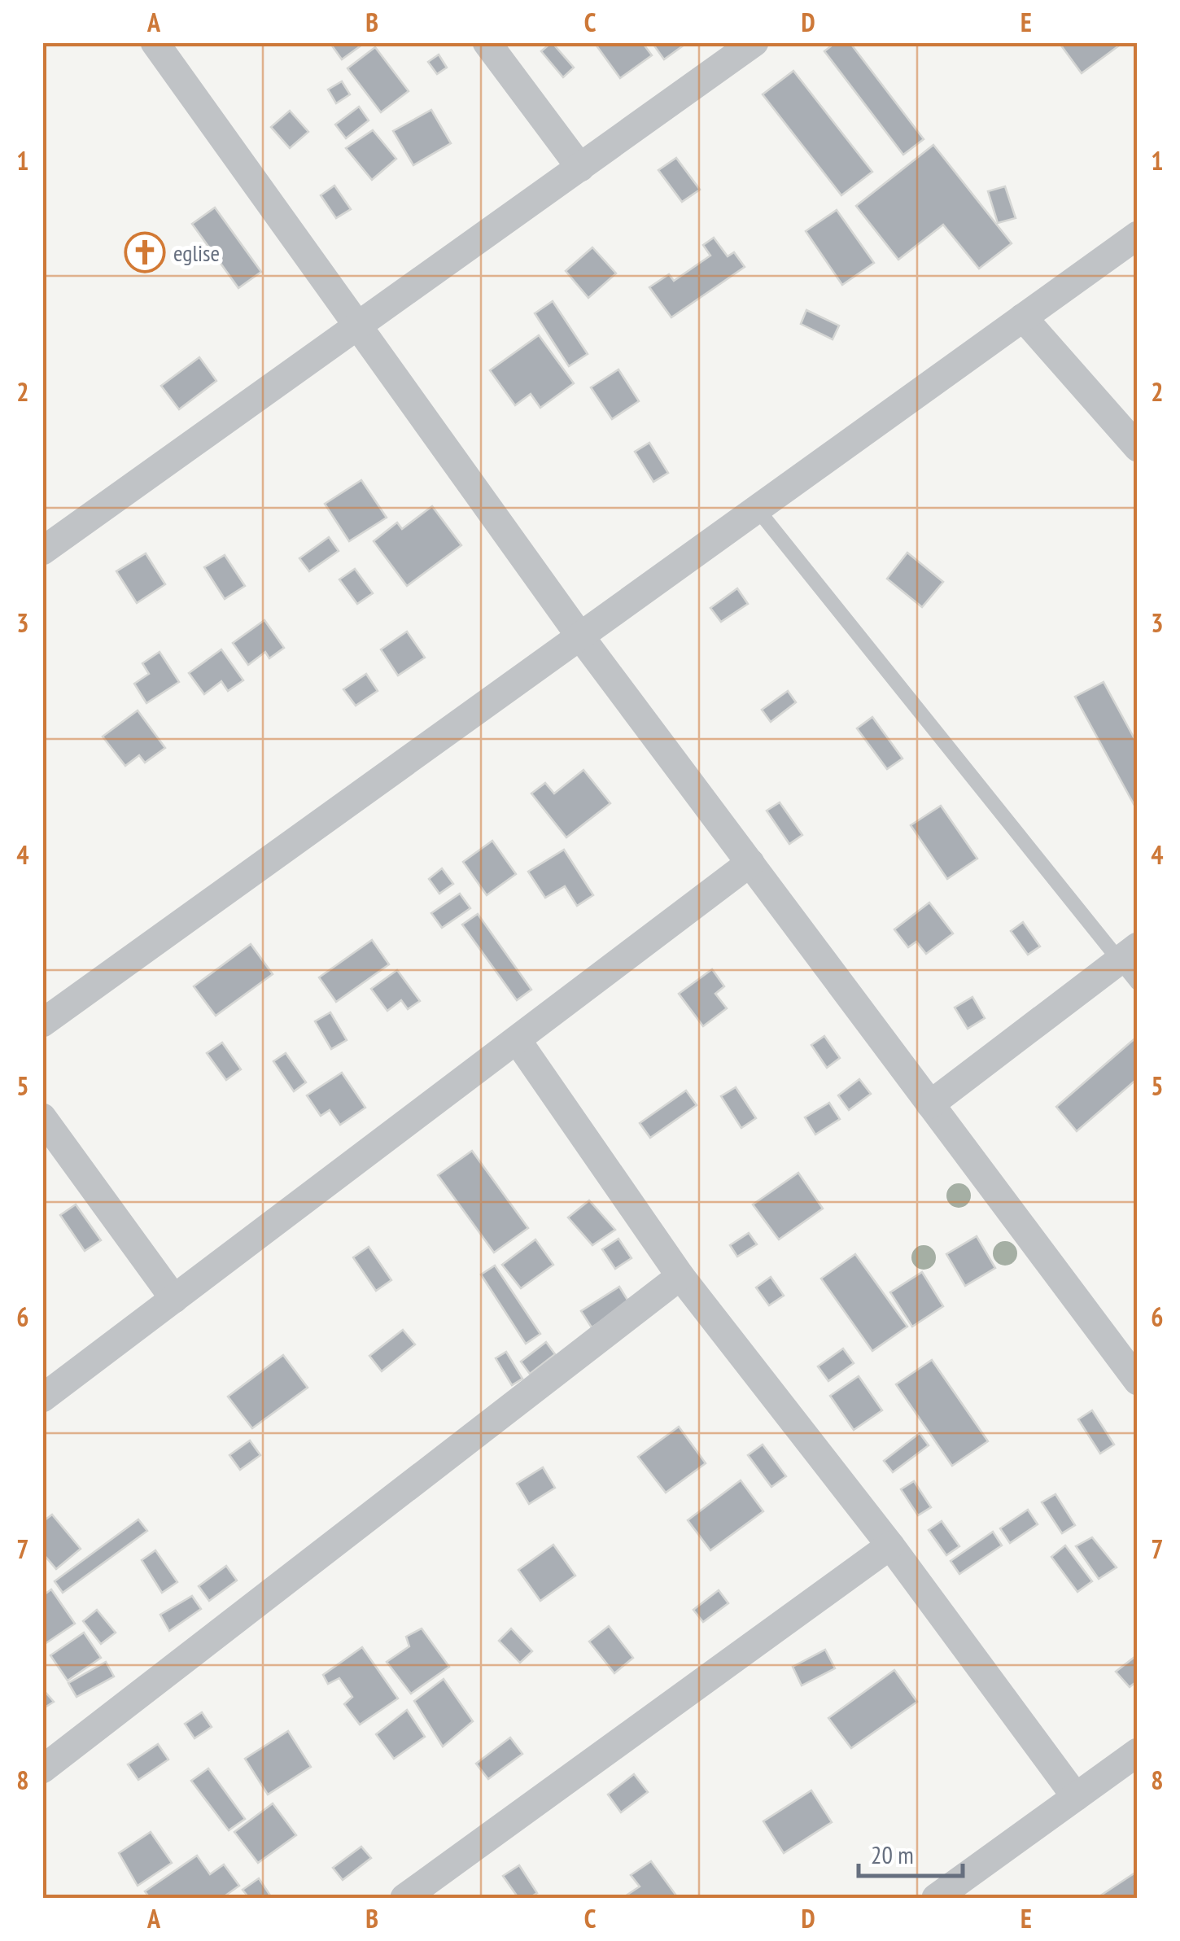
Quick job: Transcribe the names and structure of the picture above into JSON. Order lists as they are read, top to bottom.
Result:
{
  "places": {
    "church": ["eglise"]
  },
  "scale_bar": "20 m",
  "grid": {
    "columns": [
      "A",
      "B",
      "C",
      "D",
      "E"
    ],
    "rows": [
      "1",
      "2",
      "3",
      "4",
      "5",
      "6",
      "7",
      "8"
    ]
  }
}
